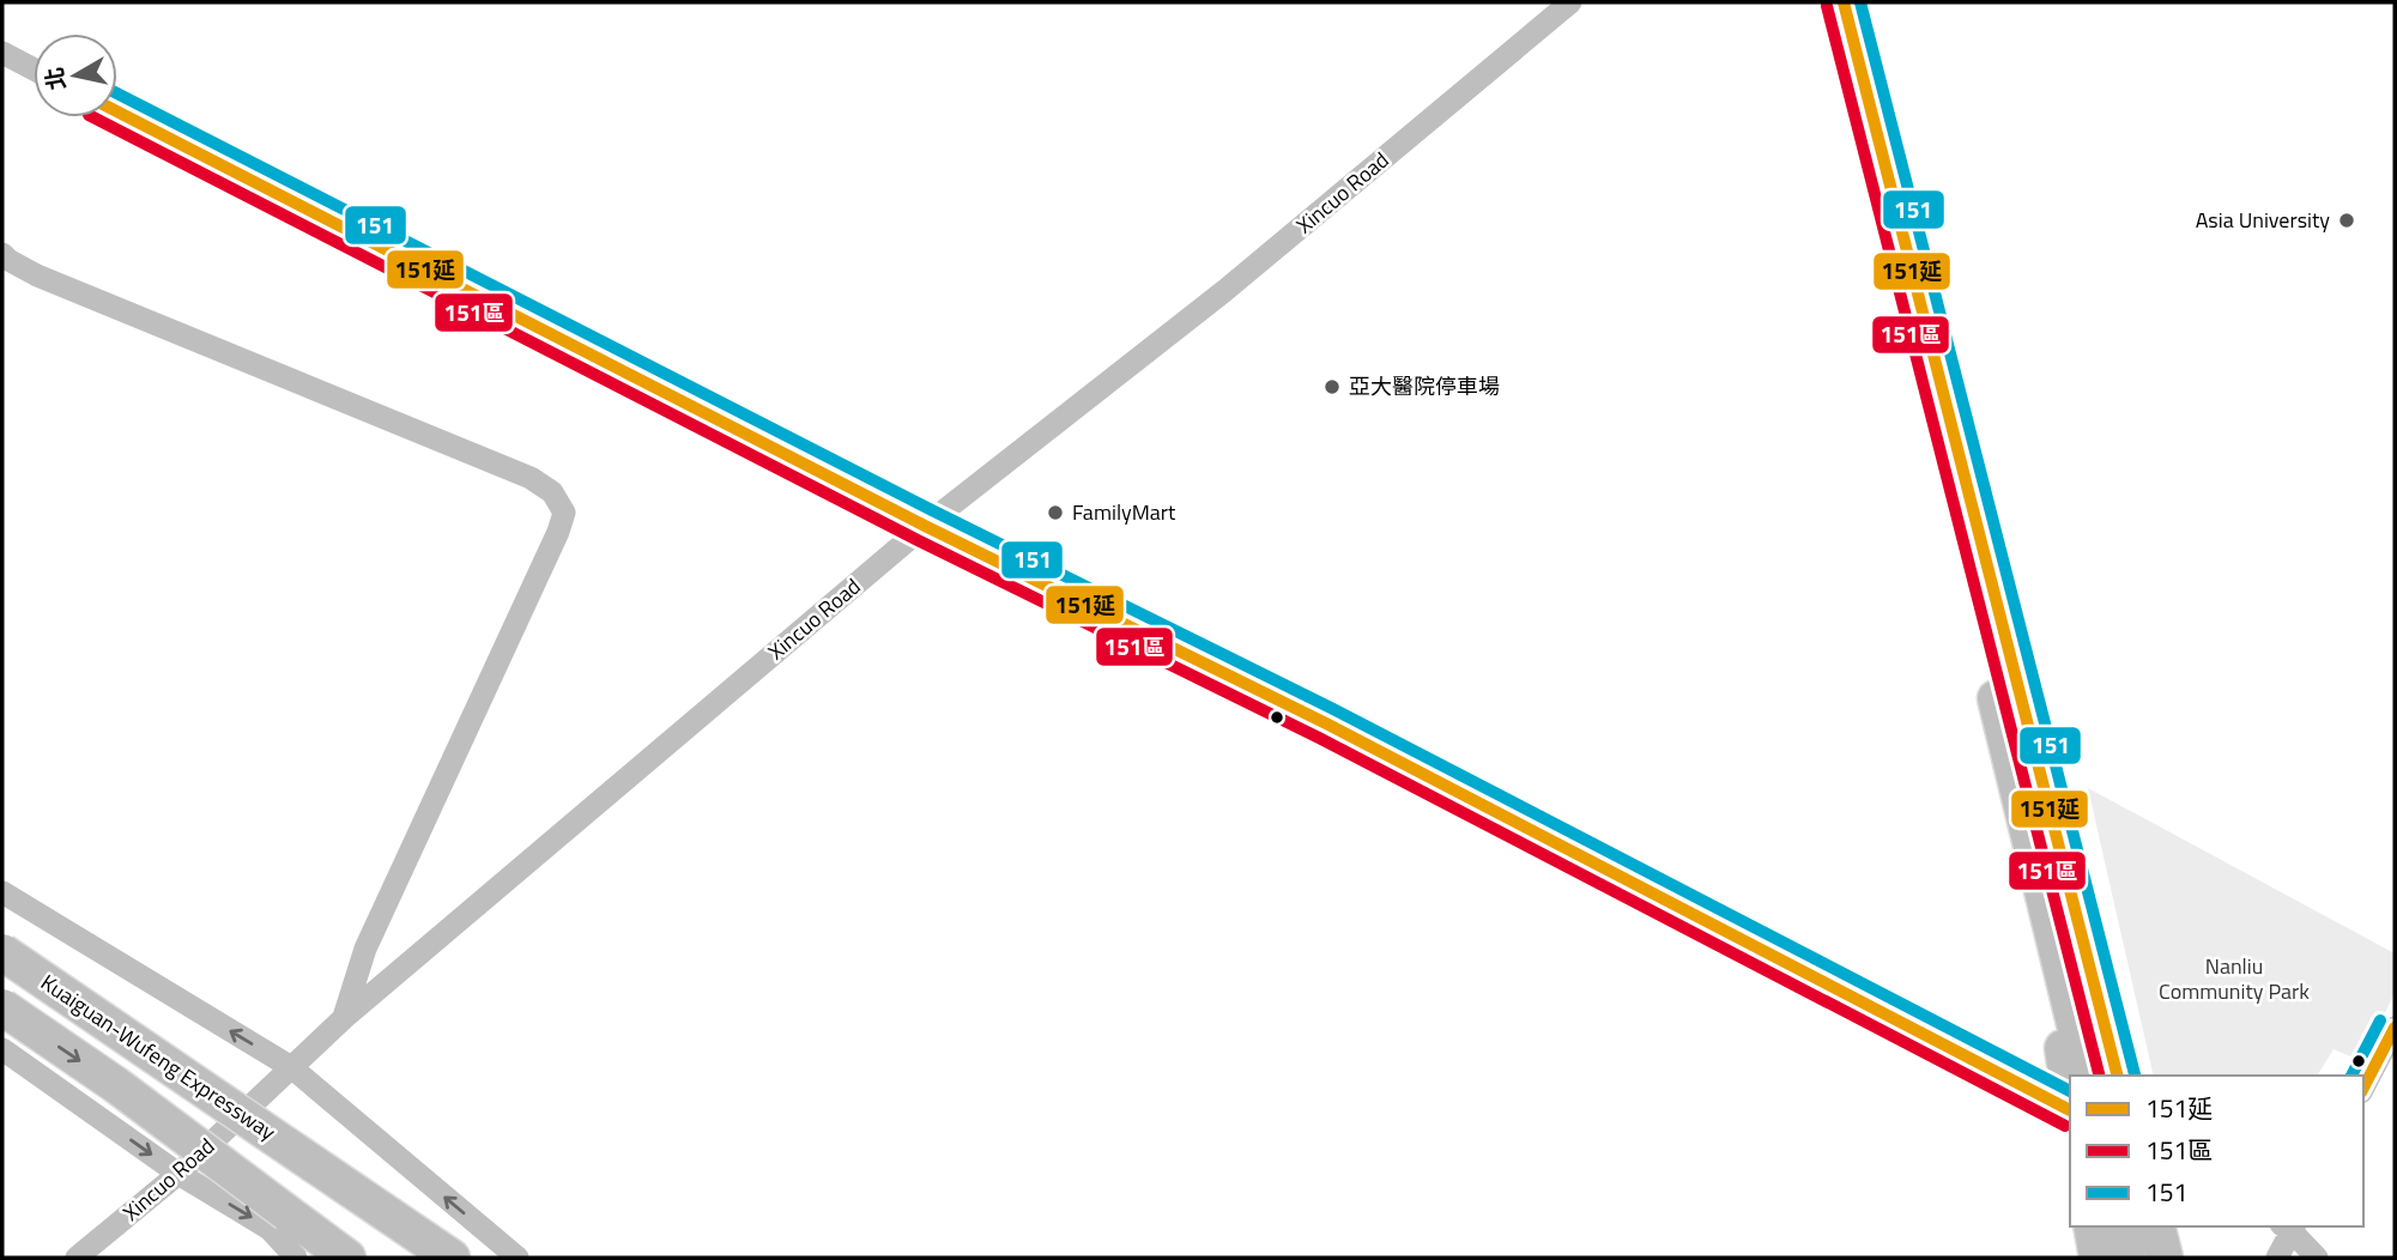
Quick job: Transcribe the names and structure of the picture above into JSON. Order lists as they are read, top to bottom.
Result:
{
  "streets": {
    "highway": ["Kuaiguan-Wufeng Expressway"],
    "street": ["Xincuo Road"]
  },
  "parks": ["Nanliu Community Park"],
  "places": ["Asia University", "亞大醫院停車場", "FamilyMart"],
  "lines": ["transit line 151延", "transit line 151", "transit line 151區"],
  "legend": ["151延", "151區", "151"],
  "north": "left"
}
